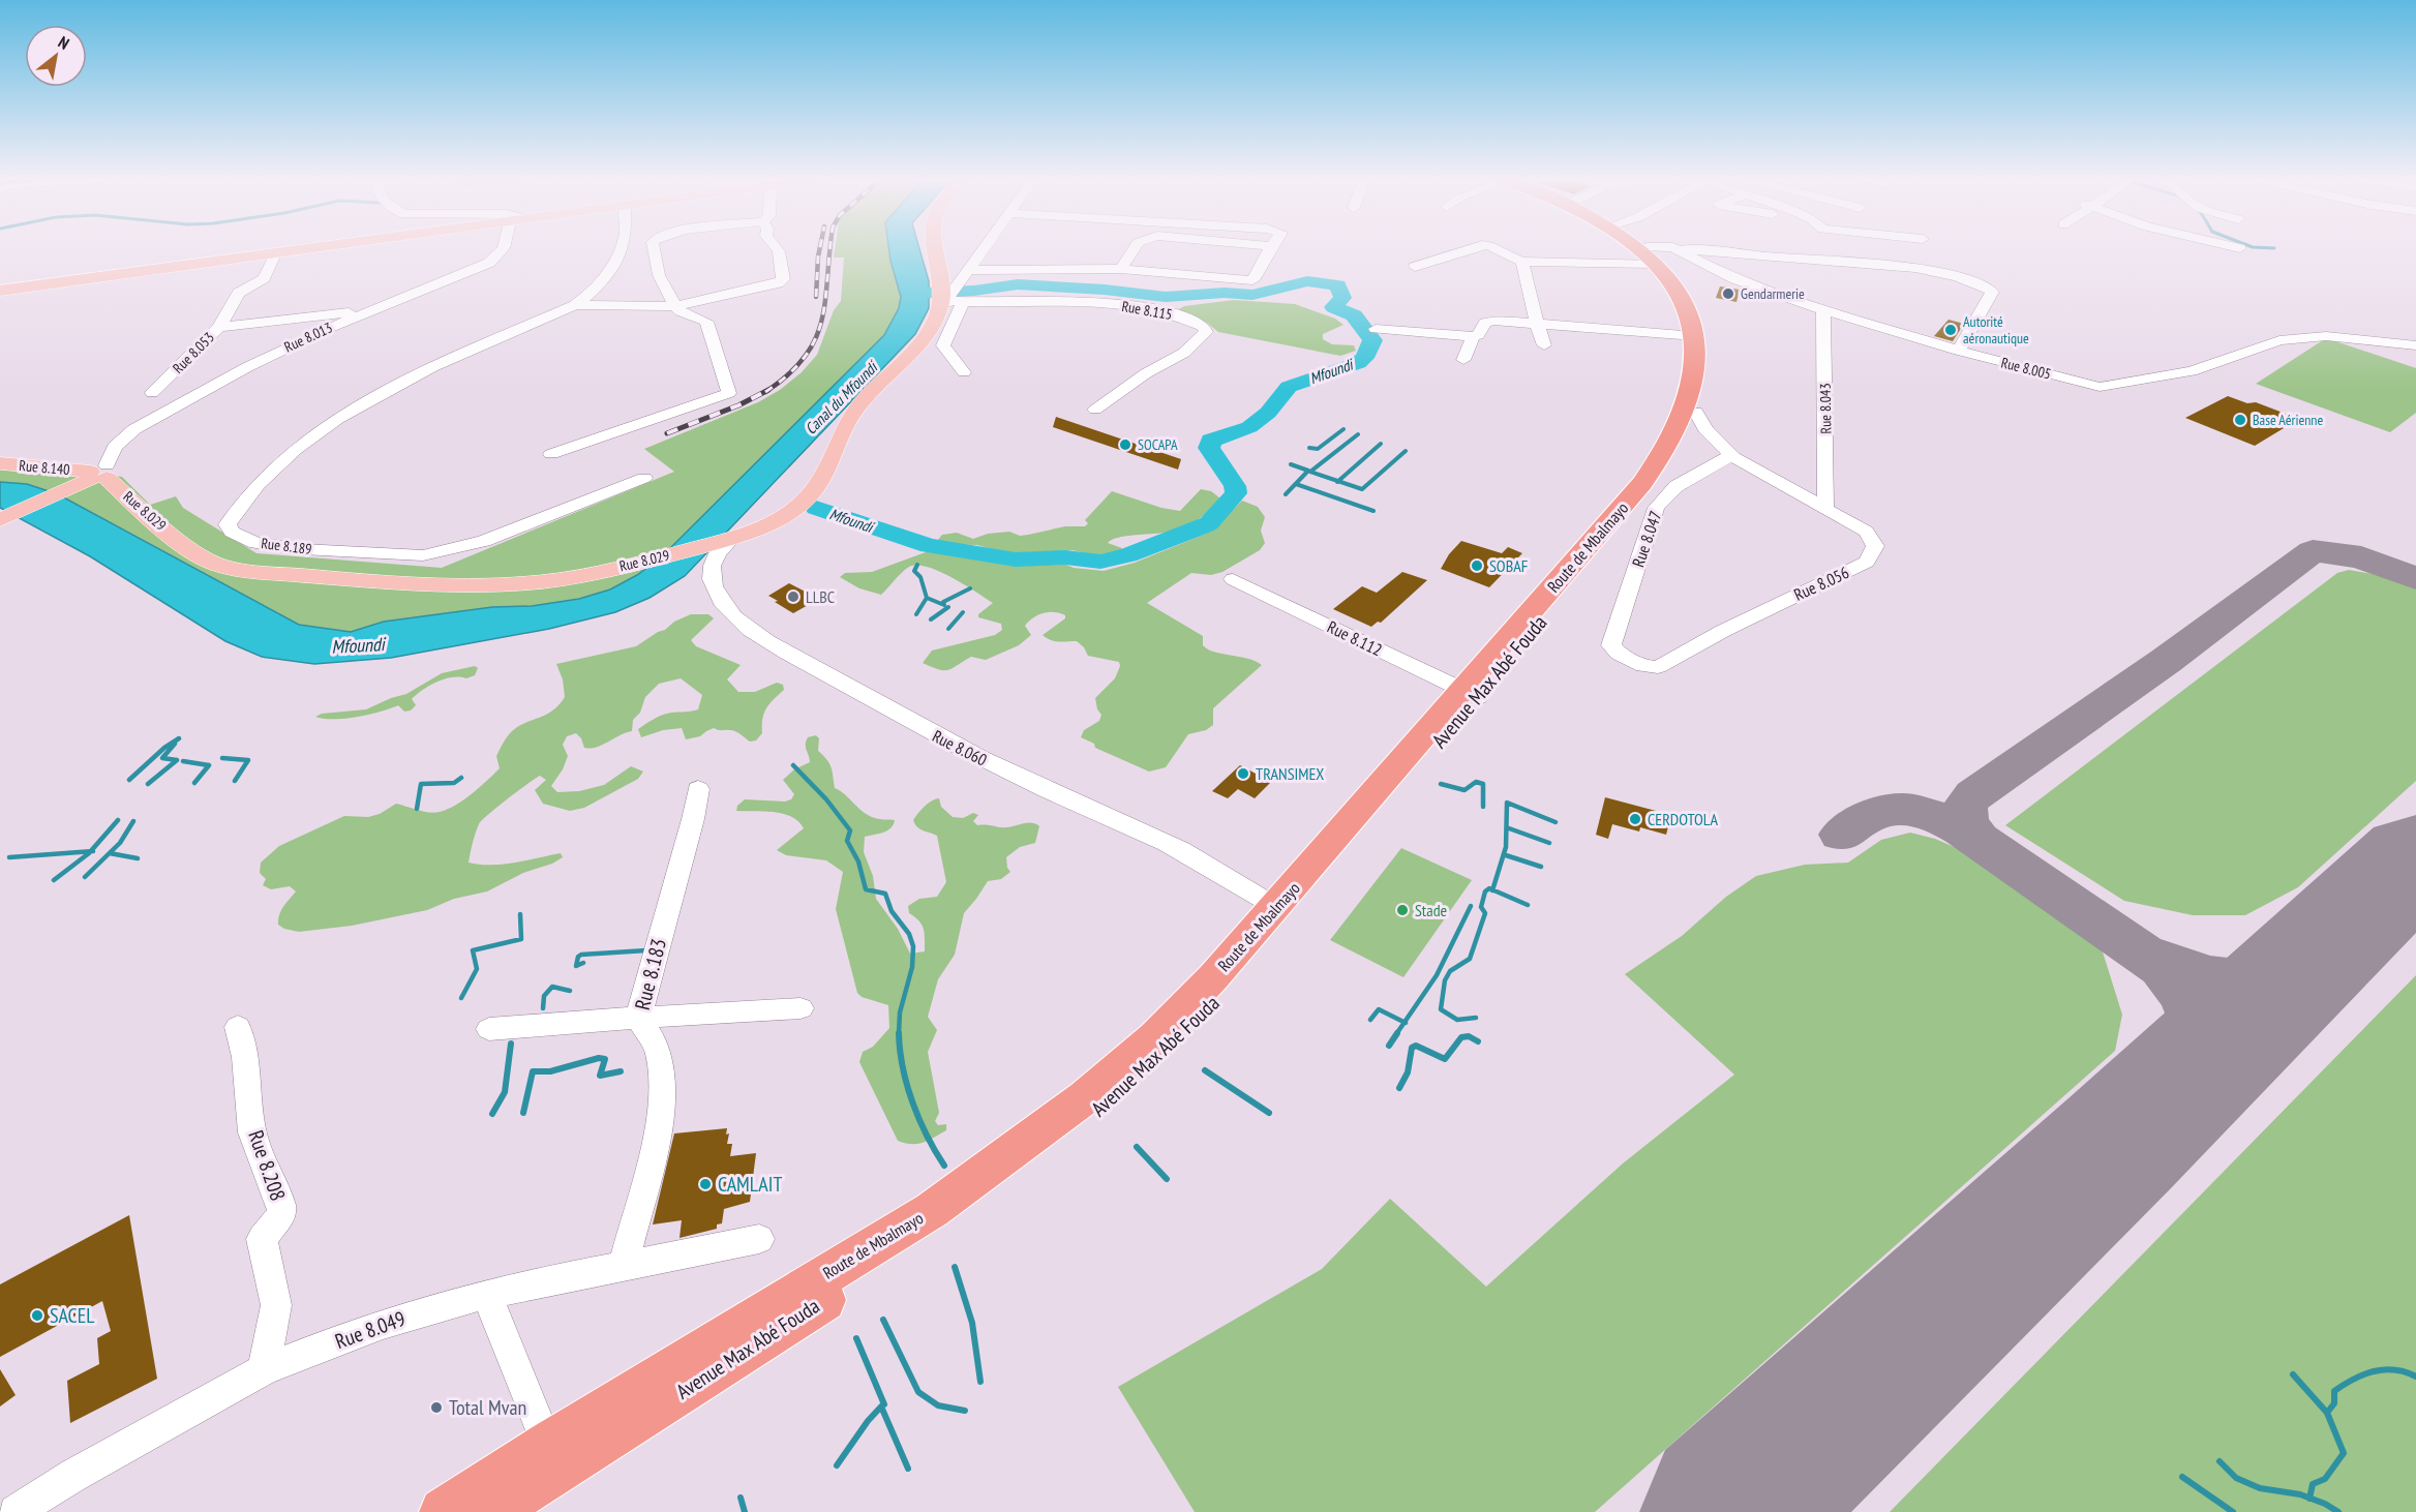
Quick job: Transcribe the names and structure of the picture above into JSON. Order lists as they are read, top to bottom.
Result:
{
  "streets": {
    "highway": ["Route de Mbalmayo", "Avenue Max Abé Fouda"],
    "main road": ["Rue 8.140", "Rue 8.029"],
    "street": [
      "Rue 8.115",
      "Rue 8.013",
      "Rue 8.053",
      "Rue 8.005",
      "Rue 8.043",
      "Rue 8.047",
      "Rue 8.189",
      "Rue 8.056",
      "Rue 8.112",
      "Rue 8.060",
      "Rue 8.183",
      "Rue 8.208",
      "Rue 8.049"
    ]
  },
  "crossings": [
    ["Rue 8.115", "Rue 8.029"],
    ["Rue 8.013", "Rue 8.140"],
    ["Rue 8.013", "Rue 8.029"],
    ["Rue 8.005", "Rue 8.043"],
    ["Rue 8.005", "Route de Mbalmayo"],
    ["Rue 8.005", "Avenue Max Abé Fouda"],
    ["Rue 8.043", "Rue 8.056"],
    ["Rue 8.140", "Rue 8.029"],
    ["Rue 8.029", "Rue 8.060"],
    ["Rue 8.047", "Rue 8.056"],
    ["Route de Mbalmayo", "Rue 8.112"],
    ["Route de Mbalmayo", "Avenue Max Abé Fouda"],
    ["Route de Mbalmayo", "Rue 8.060"],
    ["Rue 8.112", "Avenue Max Abé Fouda"],
    ["Rue 8.183", "Rue 8.049"],
    ["Rue 8.208", "Rue 8.049"]
  ],
  "water": ["Mfoundi", "Canal du Mfoundi"],
  "places": [
    "Gendarmerie",
    "Autorité aéronautique",
    "Base Aérienne",
    "SOCAPA",
    "SOBAF",
    "LLBC",
    "TRANSIMEX",
    "CERDOTOLA",
    "Stade",
    "CAMLAIT",
    "SACEL",
    "Total Mvan"
  ],
  "north": "top right"
}
